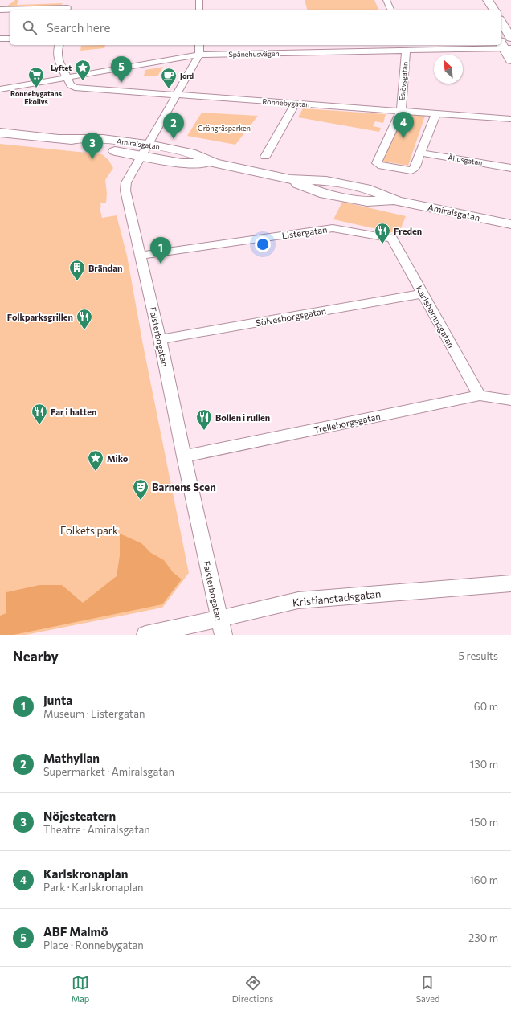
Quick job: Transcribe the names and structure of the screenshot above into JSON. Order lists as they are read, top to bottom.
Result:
{
  "streets": {
    "main road": ["Amiralsgatan"],
    "street": [
      "Spånehusvägen",
      "Eslövsgatan",
      "Ronnebygatan",
      "Åhusgatan",
      "Listergatan",
      "Sölvesborgsgatan",
      "Karlshamnsgatan",
      "Falsterbogatan",
      "Trelleborgsgatan",
      "Kristianstadsgatan"
    ]
  },
  "crossings": [
    ["Spånehusvägen", "Eslövsgatan"],
    ["Spånehusvägen", "Ronnebygatan"],
    ["Spånehusvägen", "Falsterbogatan"],
    ["Eslövsgatan", "Ronnebygatan"],
    ["Ronnebygatan", "Falsterbogatan"],
    ["Amiralsgatan", "Falsterbogatan"],
    ["Listergatan", "Karlshamnsgatan"],
    ["Listergatan", "Falsterbogatan"],
    ["Sölvesborgsgatan", "Karlshamnsgatan"],
    ["Sölvesborgsgatan", "Falsterbogatan"],
    ["Karlshamnsgatan", "Trelleborgsgatan"],
    ["Falsterbogatan", "Trelleborgsgatan"],
    ["Falsterbogatan", "Kristianstadsgatan"]
  ],
  "parks": ["Gröngräsparken", "Folkets park"],
  "places": {
    "place": ["Lyftet", "Miko"],
    "supermarket": ["Ronnebygatans Ekolivs"],
    "cafe": ["Jord"],
    "restaurant": [
      "Freden",
      "Folkparksgrillen",
      "Far i hatten",
      "Bollen i rullen"
    ],
    "building": ["Brändan"],
    "theatre": ["Barnens Scen"]
  },
  "north": "top left",
  "page": {
    "search": "Search here",
    "pins": [
      "5",
      "4",
      "2",
      "3",
      "1"
    ],
    "heading": ["Nearby", "5 results"],
    "list": [
      {
        "mark": "1",
        "name": "Junta",
        "note": "Museum · Listergatan",
        "value": "60 m"
      },
      {
        "mark": "2",
        "name": "Mathyllan",
        "note": "Supermarket · Amiralsgatan",
        "value": "130 m"
      },
      {
        "mark": "3",
        "name": "Nöjesteatern",
        "note": "Theatre · Amiralsgatan",
        "value": "150 m"
      },
      {
        "mark": "4",
        "name": "Karlskronaplan",
        "note": "Park · Karlskronaplan",
        "value": "160 m"
      },
      {
        "mark": "5",
        "name": "ABF Malmö",
        "note": "Place · Ronnebygatan",
        "value": "230 m"
      }
    ],
    "nav": ["Map", "Directions", "Saved"]
  }
}
